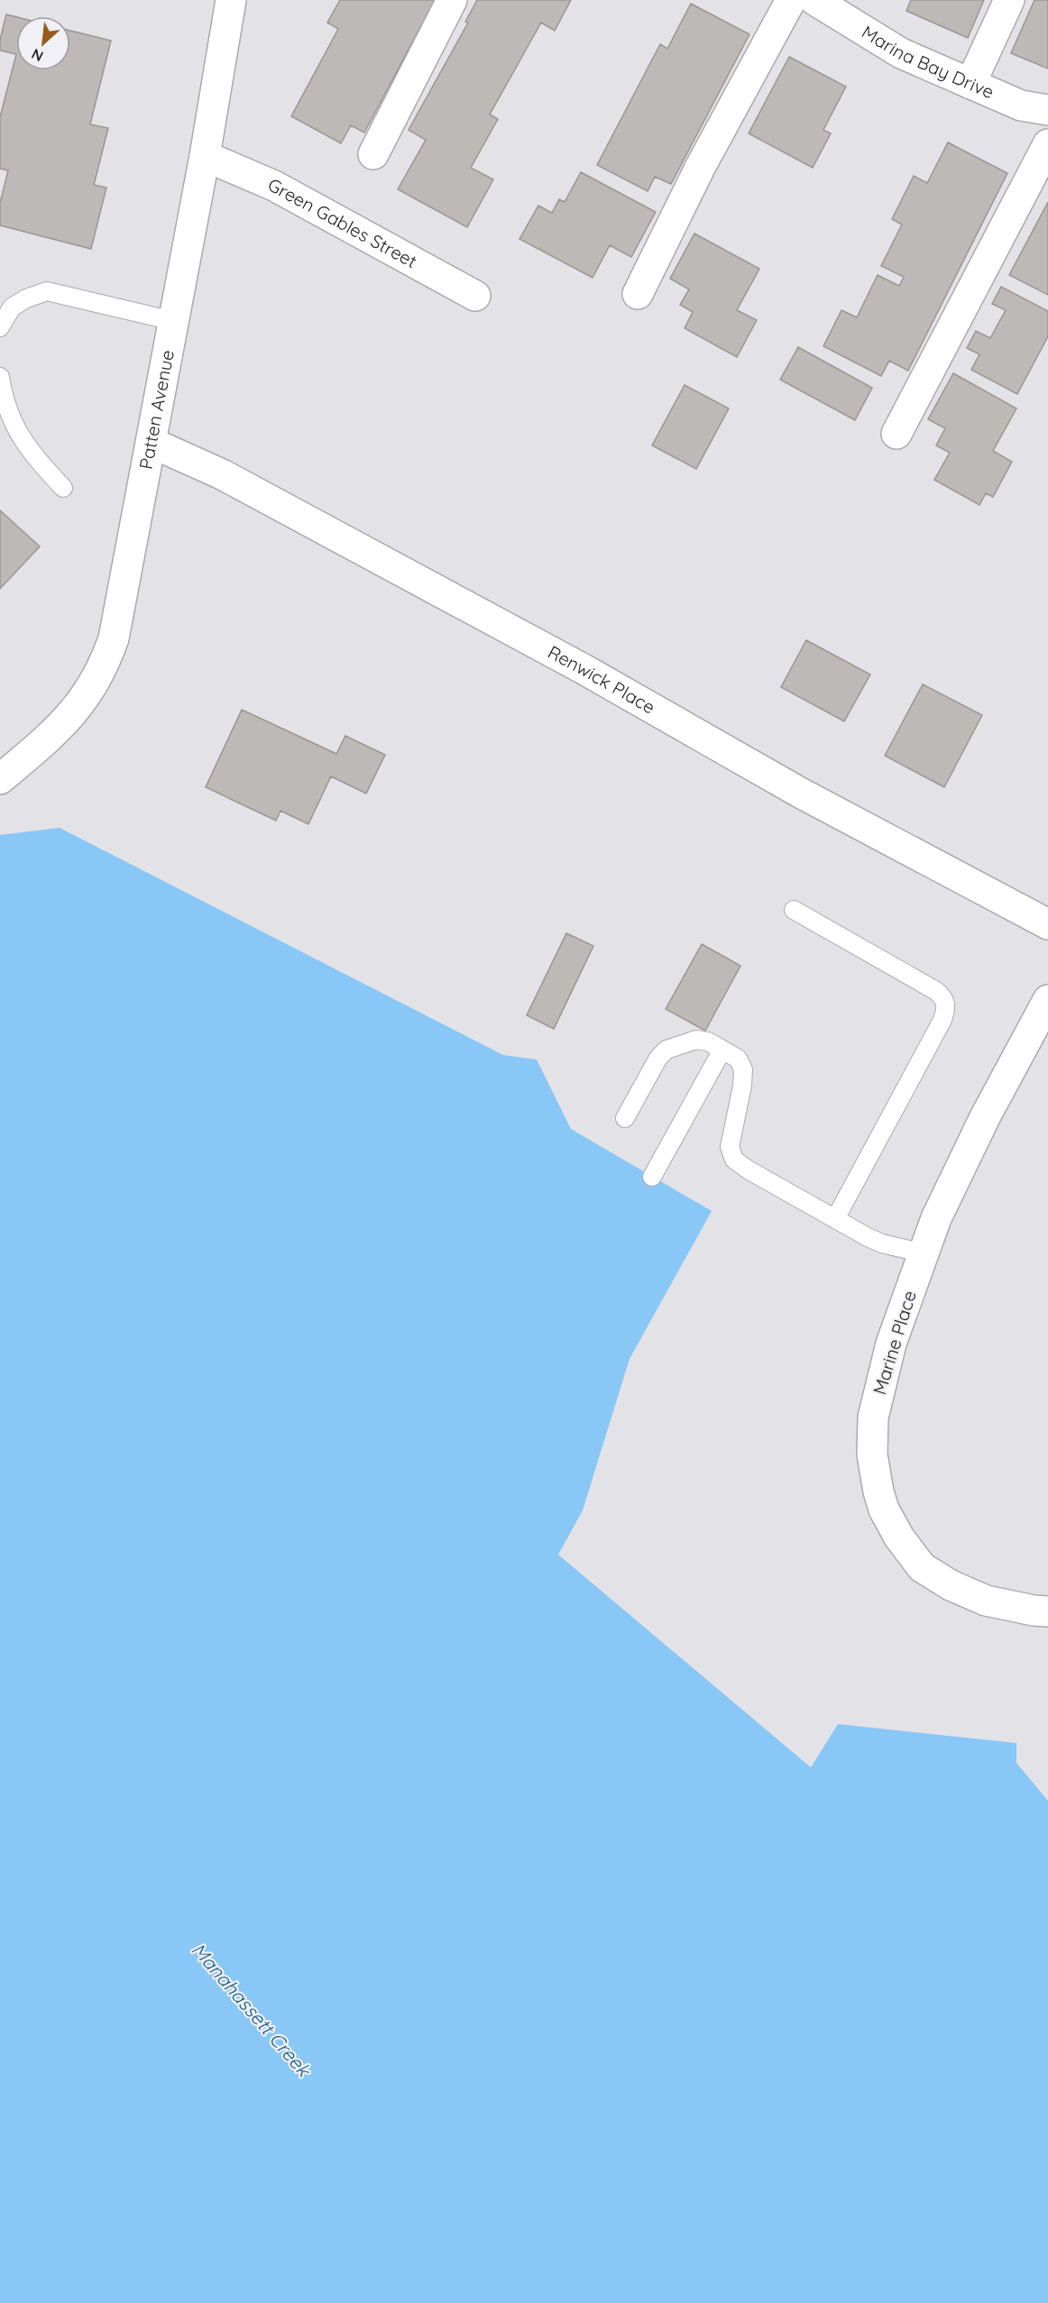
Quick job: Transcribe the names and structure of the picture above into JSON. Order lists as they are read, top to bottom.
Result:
{
  "streets": {
    "street": [
      "Marina Bay Drive",
      "Green Gables Street",
      "Patten Avenue",
      "Renwick Place",
      "Marine Place"
    ]
  },
  "crossings": [
    ["Green Gables Street", "Patten Avenue"],
    ["Patten Avenue", "Renwick Place"]
  ],
  "water": ["Manahassett Creek"],
  "north": "bottom left"
}
